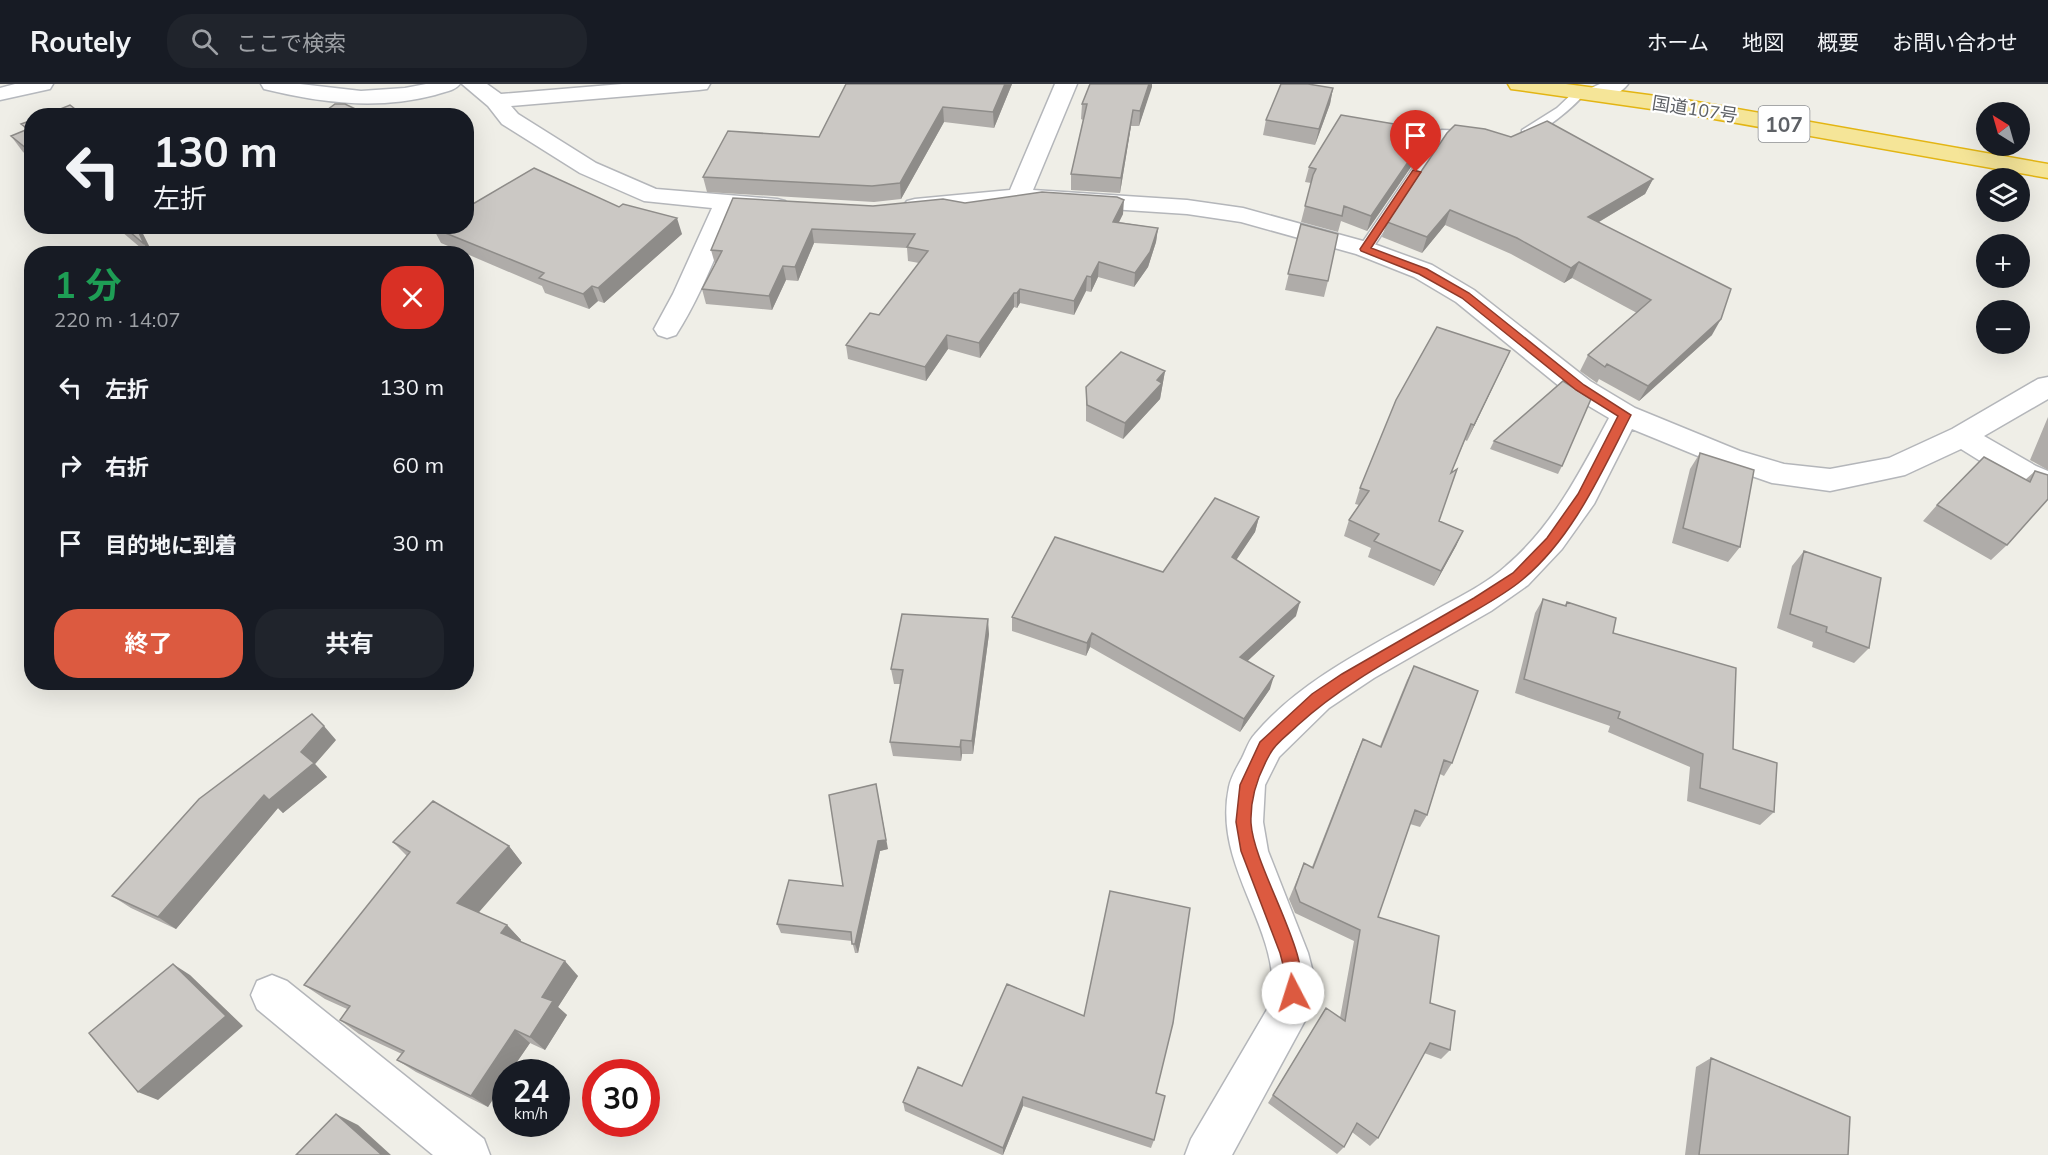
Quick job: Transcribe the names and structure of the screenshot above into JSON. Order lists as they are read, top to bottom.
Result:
{
  "streets": {
    "highway": ["国道107号", "107"]
  },
  "north": "top left",
  "page": {
    "header": "Routely",
    "search": "ここで検索",
    "nav": [
      "ホーム",
      "地図",
      "概要",
      "お問い合わせ"
    ],
    "map_buttons": ["+", "−"],
    "turn": ["130 m", "左折"],
    "heading": ["1 分", "220 m · 14:07"],
    "list": [
      {
        "name": "左折",
        "value": "130 m"
      },
      {
        "name": "右折",
        "value": "60 m"
      },
      {
        "name": "目的地に到着",
        "value": "30 m"
      }
    ],
    "buttons": ["終了", "共有"],
    "speed": "24 km/h",
    "limit": "30"
  }
}
